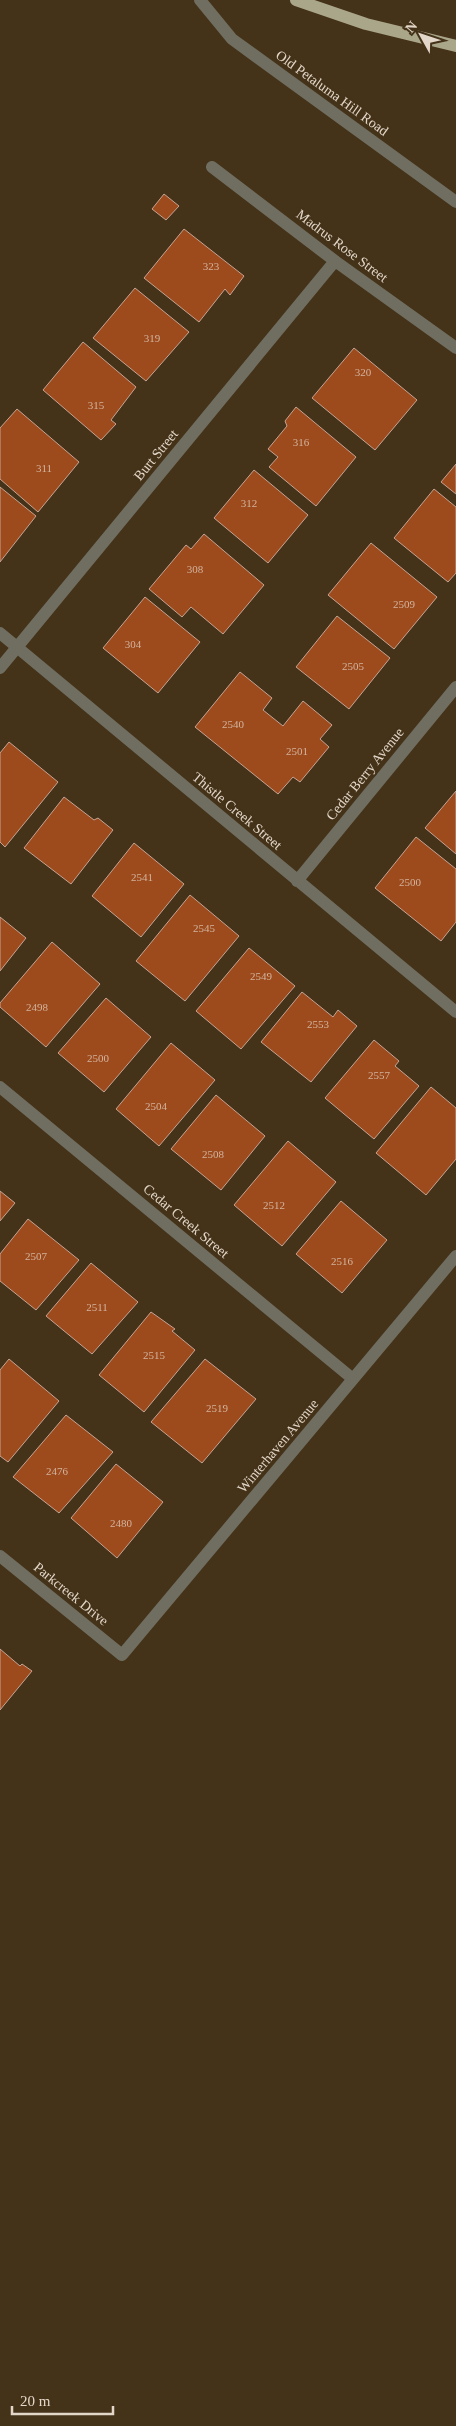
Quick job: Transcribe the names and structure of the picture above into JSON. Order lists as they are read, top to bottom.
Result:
{
  "streets": {
    "street": [
      "Old Petaluma Hill Road",
      "Madrus Rose Street",
      "Burt Street",
      "Cedar Berry Avenue",
      "Thistle Creek Street",
      "Cedar Creek Street",
      "Winterhaven Avenue",
      "Parkcreek Drive"
    ]
  },
  "crossings": [
    ["Madrus Rose Street", "Burt Street"],
    ["Burt Street", "Thistle Creek Street"],
    ["Cedar Berry Avenue", "Thistle Creek Street"],
    ["Cedar Creek Street", "Winterhaven Avenue"],
    ["Winterhaven Avenue", "Parkcreek Drive"]
  ],
  "house_numbers": [
    "323",
    "319",
    "320",
    "315",
    "316",
    "311",
    "312",
    "308",
    "2509",
    "304",
    "2505",
    "2540",
    "2501",
    "2541",
    "2500",
    "2545",
    "2549",
    "2498",
    "2553",
    "2500",
    "2557",
    "2504",
    "2508",
    "2512",
    "2507",
    "2516",
    "2511",
    "2515",
    "2519",
    "2476",
    "2480"
  ],
  "scale_bar": "20 m",
  "north": "top left"
}
